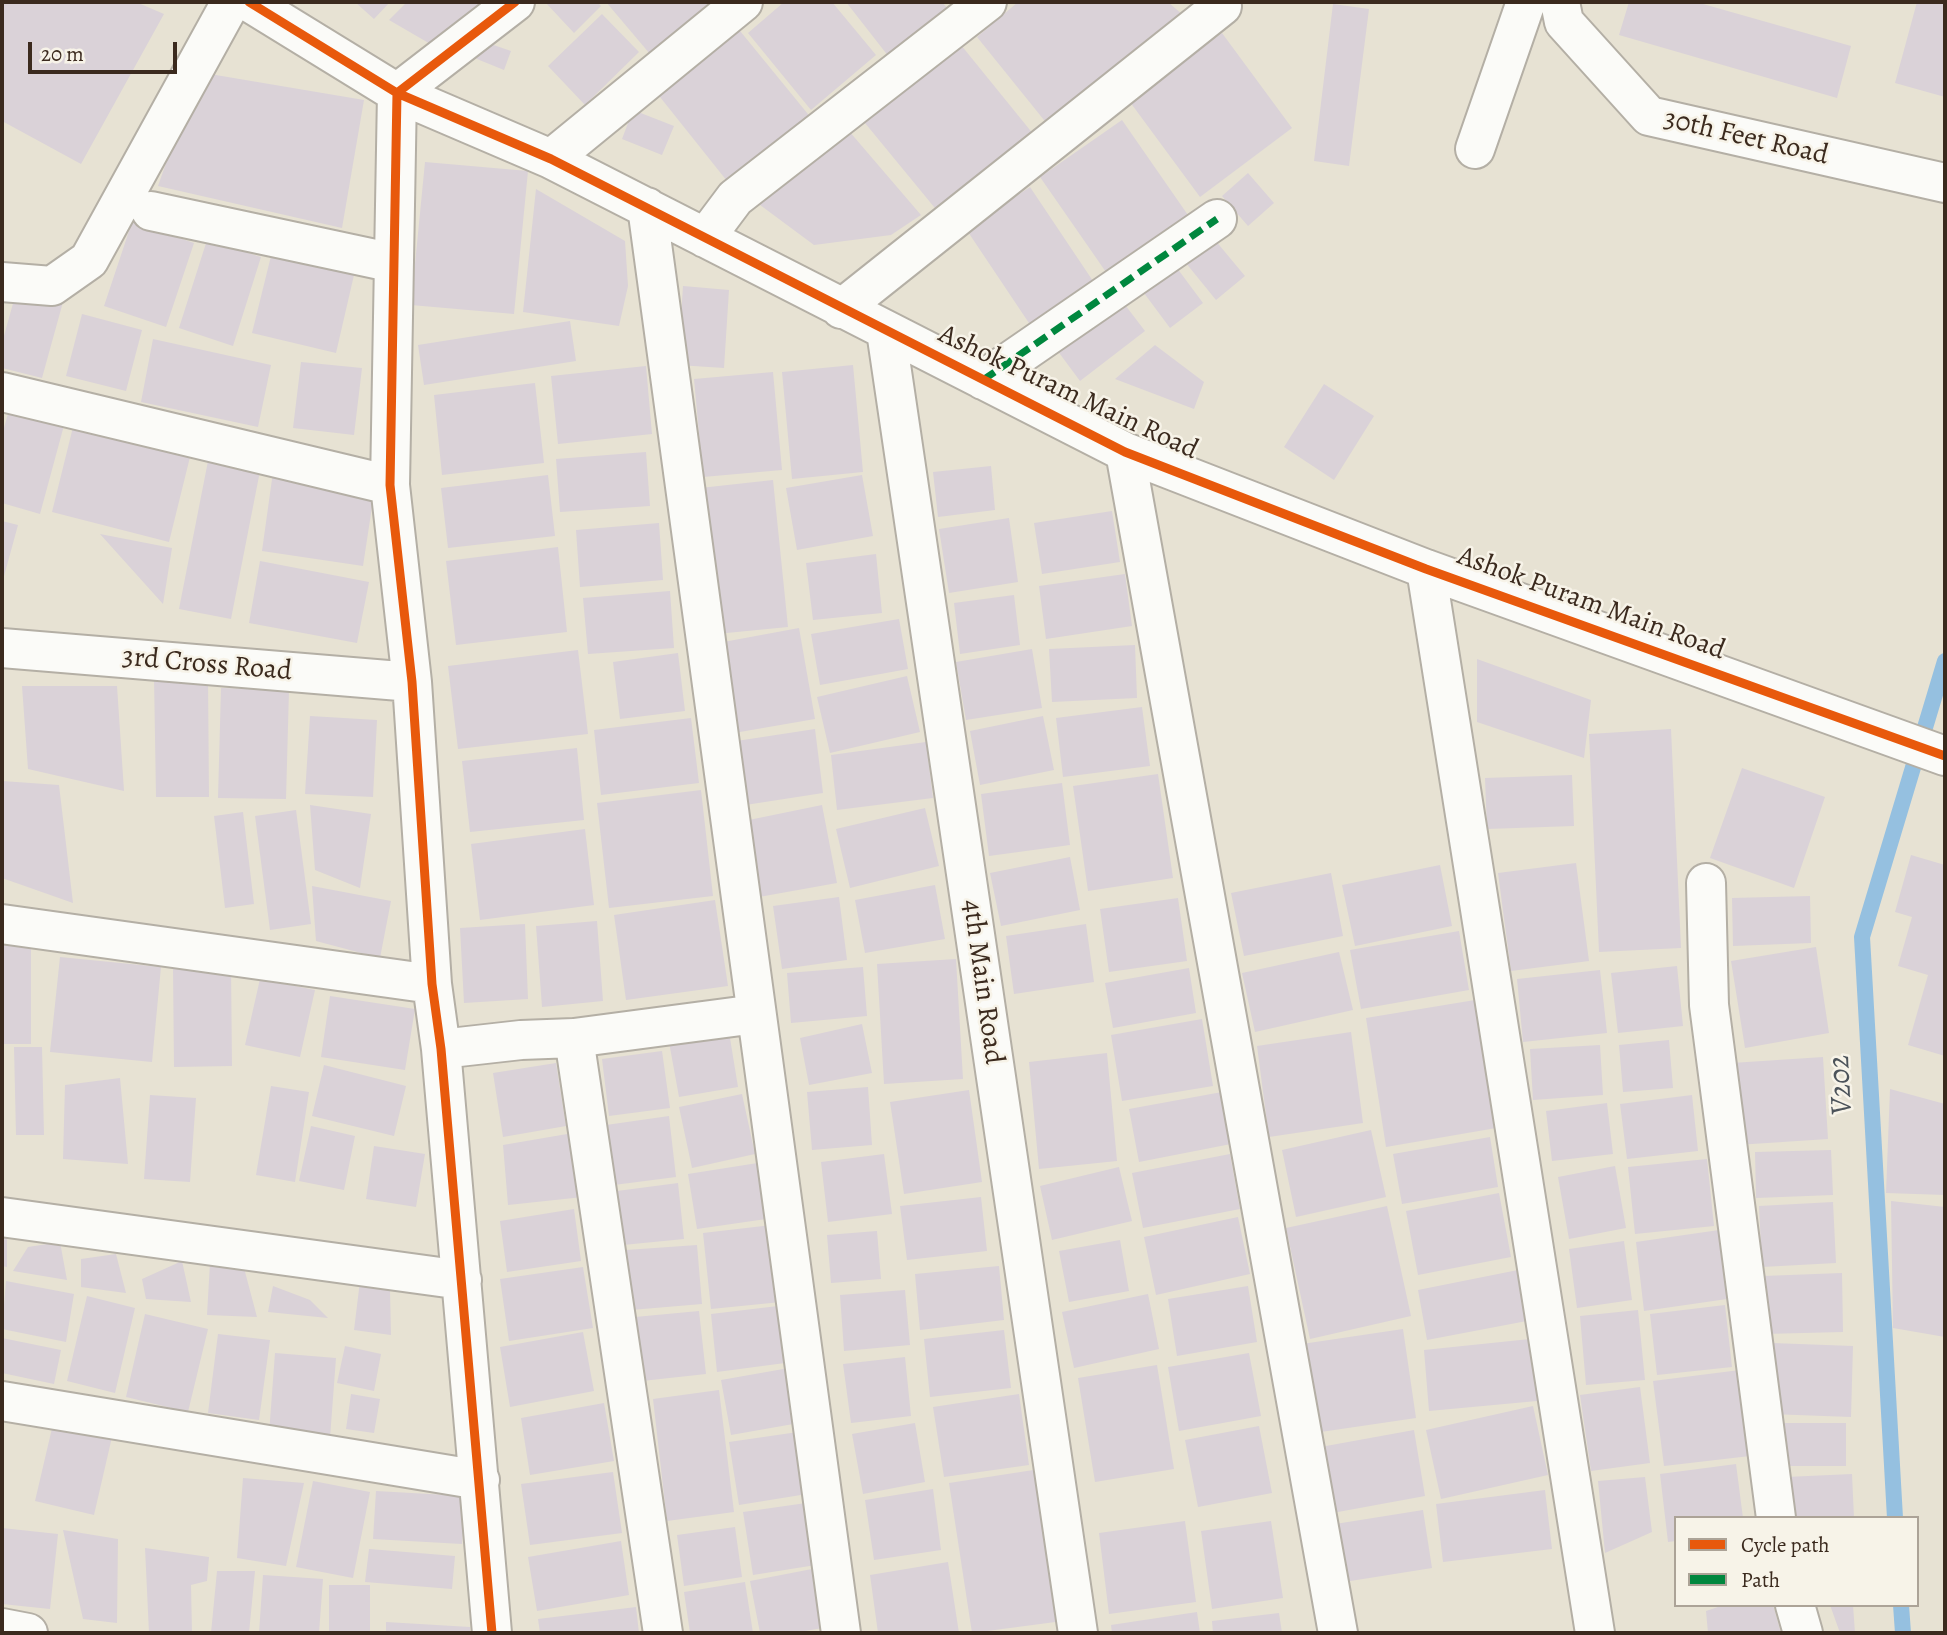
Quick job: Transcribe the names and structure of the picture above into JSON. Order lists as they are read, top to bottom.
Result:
{
  "streets": {
    "street": [
      "30th Feet Road",
      "Ashok Puram Main Road",
      "3rd Cross Road",
      "4th Main Road"
    ]
  },
  "crossings": [
    ["Ashok Puram Main Road", "4th Main Road"]
  ],
  "water": ["V202"],
  "legend": ["Cycle path", "Path"],
  "scale_bar": "20 m"
}
